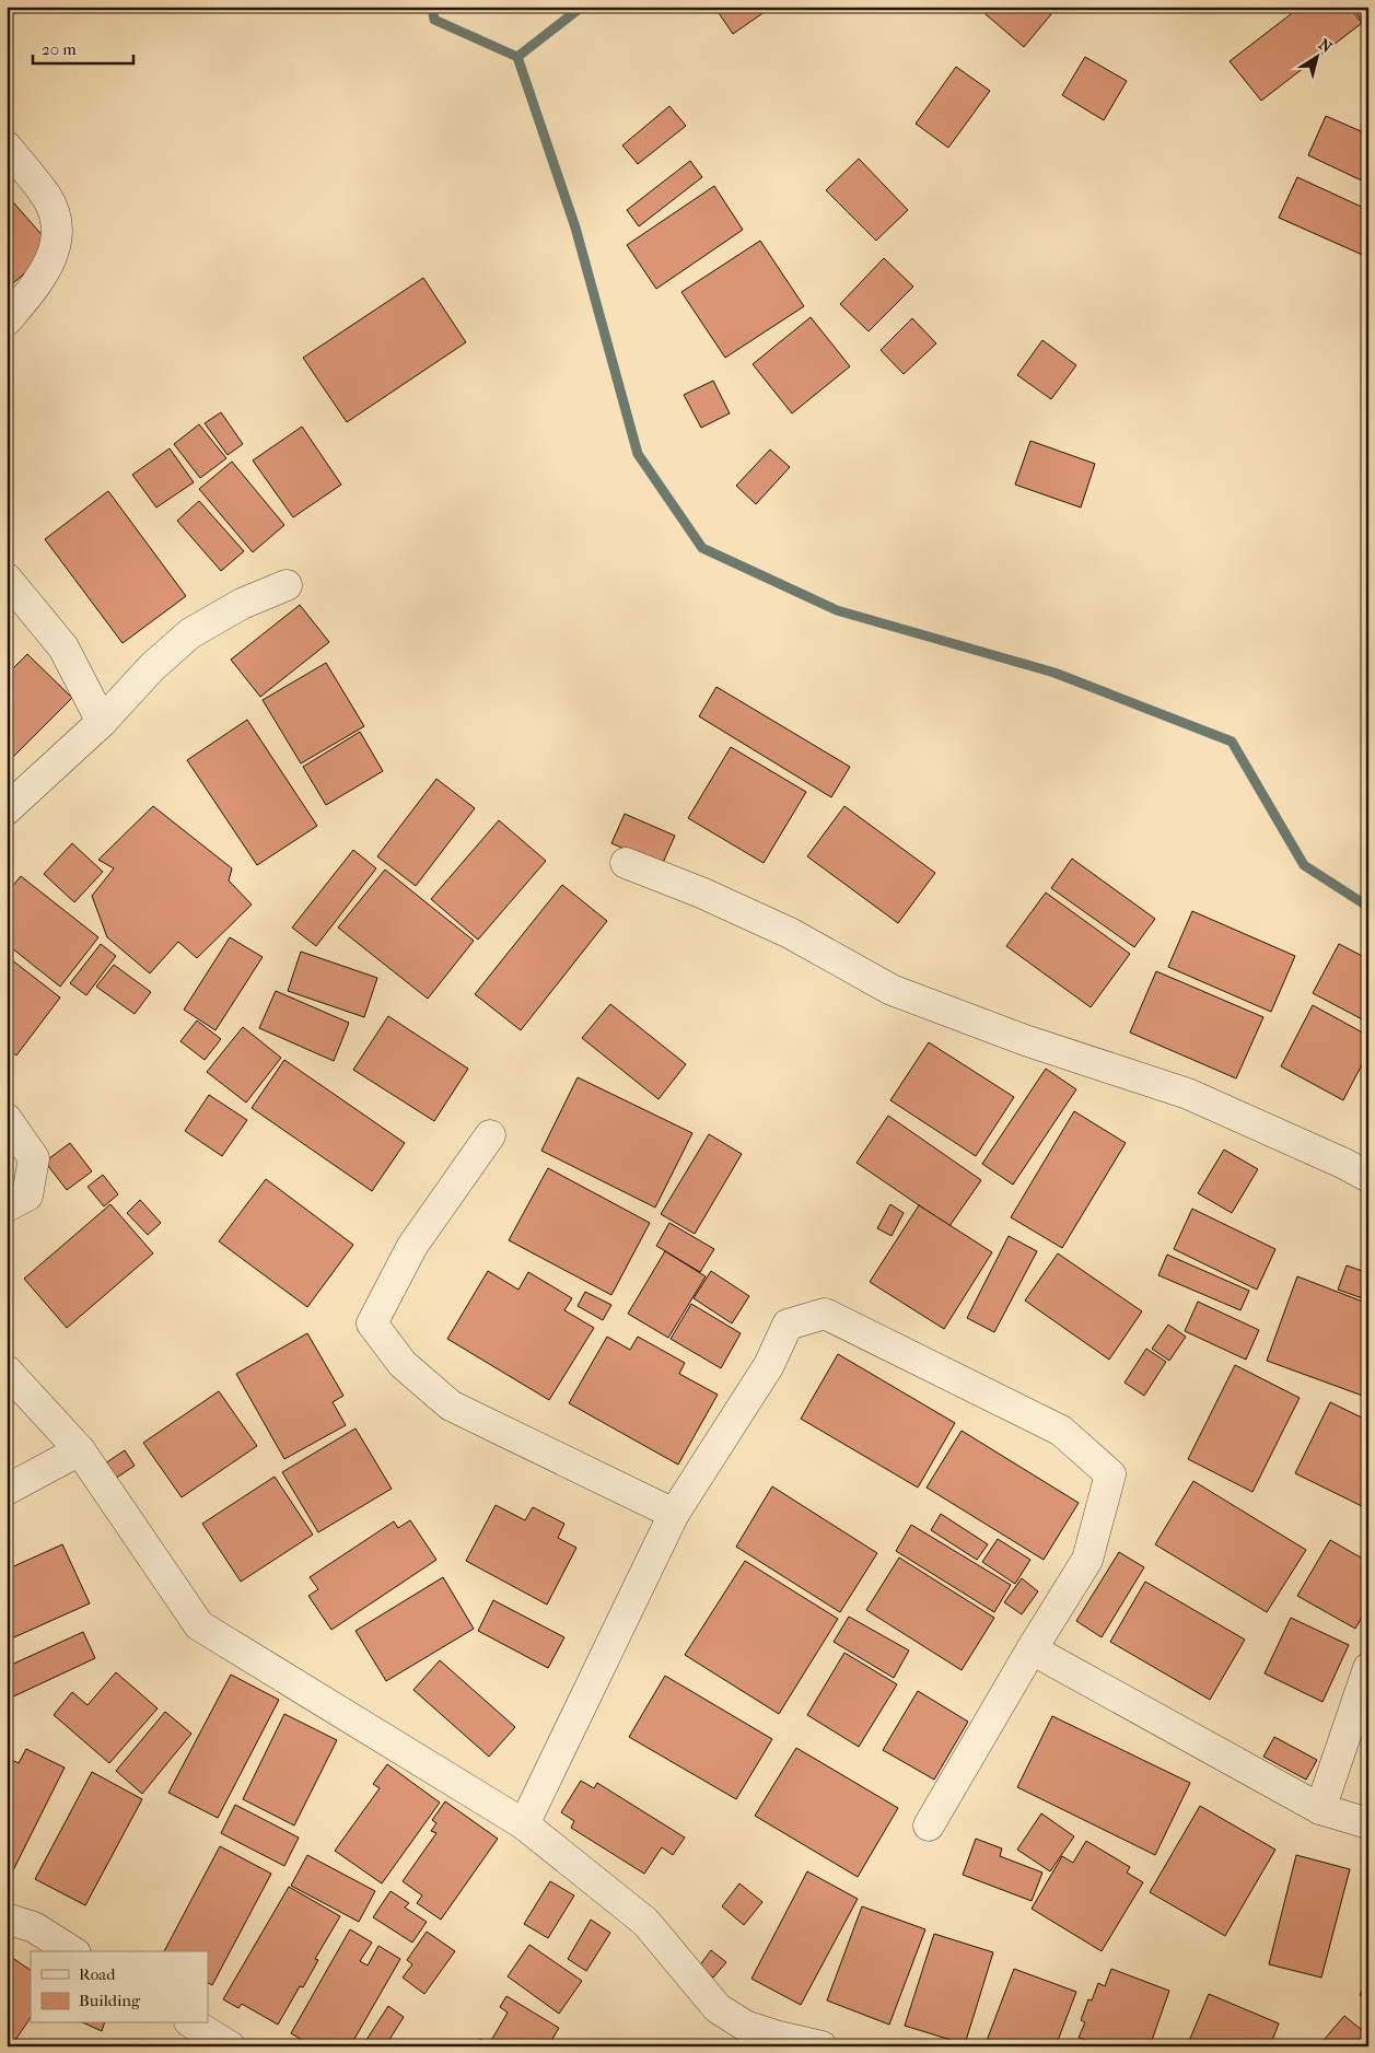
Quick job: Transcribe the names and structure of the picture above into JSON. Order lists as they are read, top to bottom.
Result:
{
  "legend": ["Road", "Building"],
  "scale_bar": "20 m",
  "north": "top right"
}
